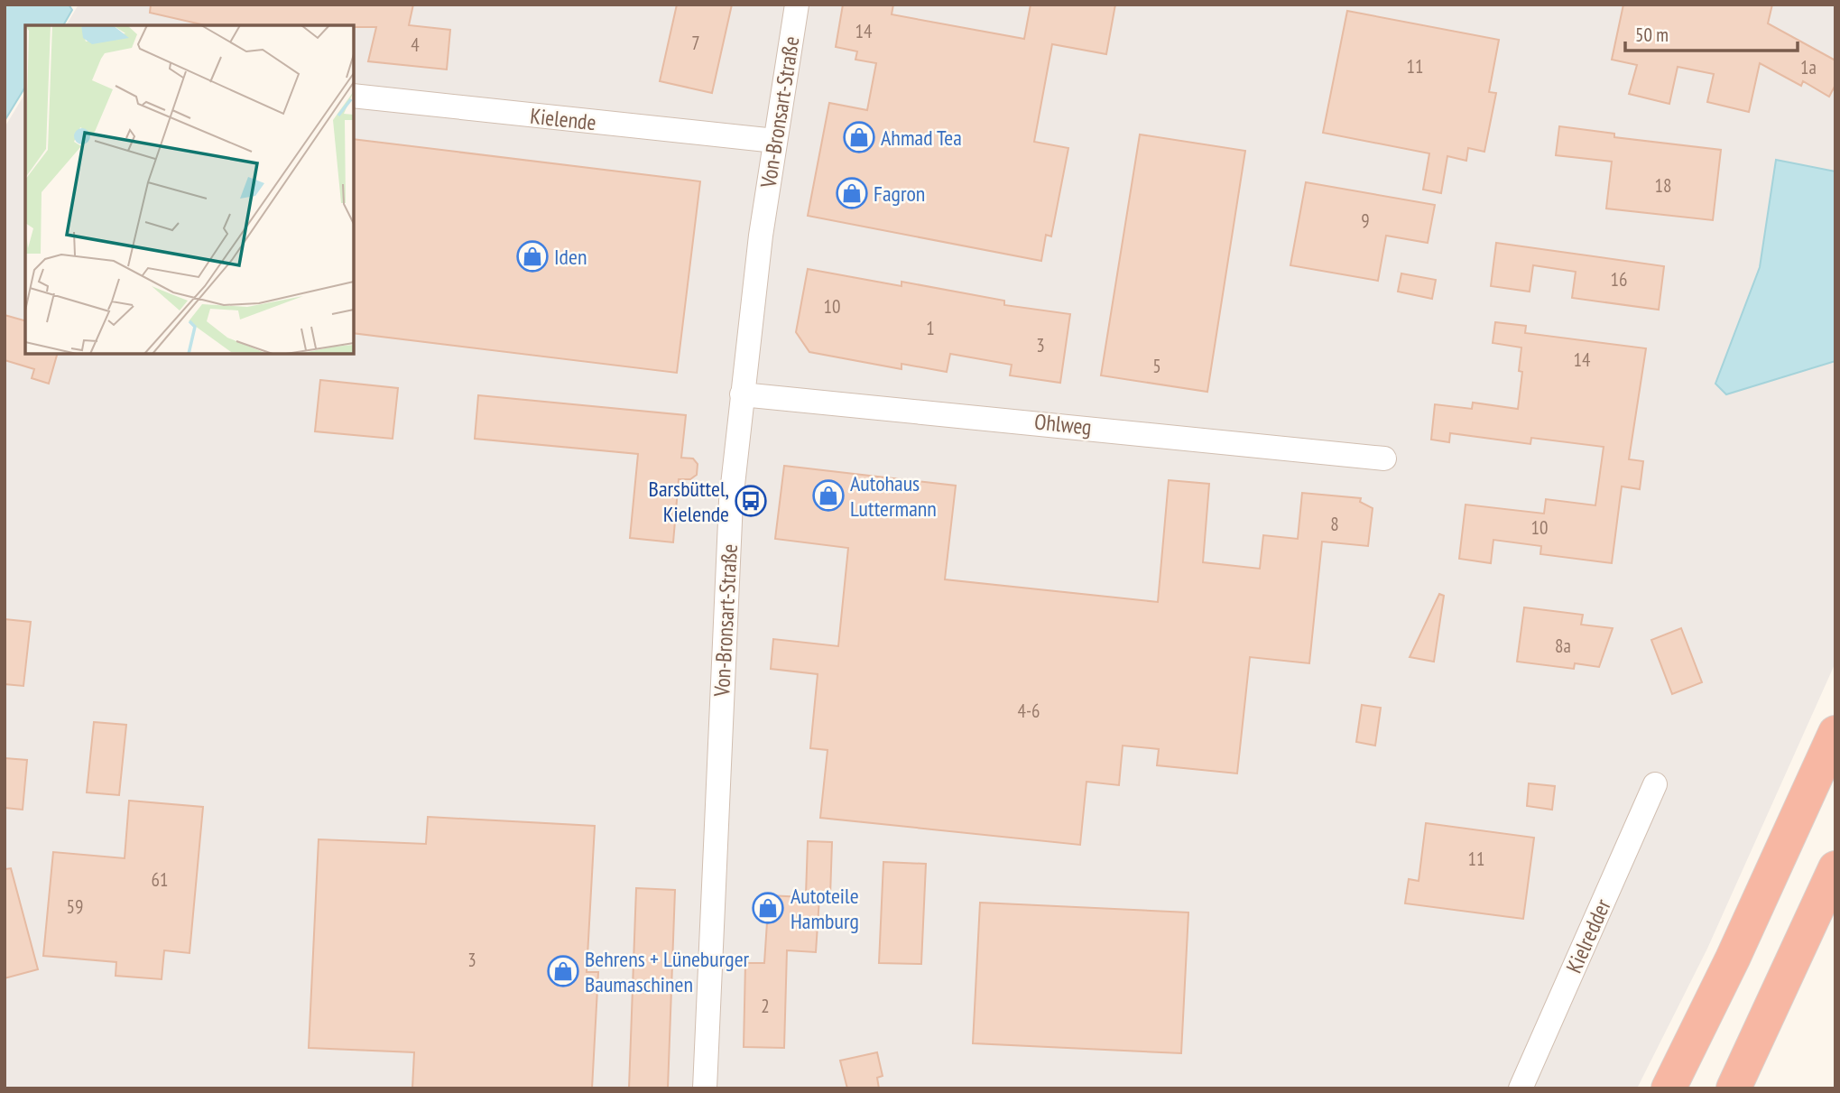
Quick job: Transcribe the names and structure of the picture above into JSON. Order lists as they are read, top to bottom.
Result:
{
  "streets": {
    "street": [
      "Von-Bronsart-Straße",
      "Kielende",
      "Ohlweg",
      "Kielredder"
    ]
  },
  "crossings": [
    ["Von-Bronsart-Straße", "Kielende"],
    ["Von-Bronsart-Straße", "Ohlweg"]
  ],
  "places": {
    "shop": [
      "Ahmad Tea",
      "Fagron",
      "Iden",
      "Autohaus Luttermann",
      "Autoteile Hamburg",
      "Behrens + Lüneburger Baumaschinen"
    ],
    "bus stop": ["Barsbüttel, Kielende"]
  },
  "house_numbers": [
    "14",
    "7",
    "4",
    "11",
    "1a",
    "18",
    "9",
    "16",
    "10",
    "1",
    "3",
    "14",
    "5",
    "8",
    "10",
    "8a",
    "4-6",
    "11",
    "61",
    "59",
    "3",
    "2"
  ],
  "scale_bar": "50 m"
}
